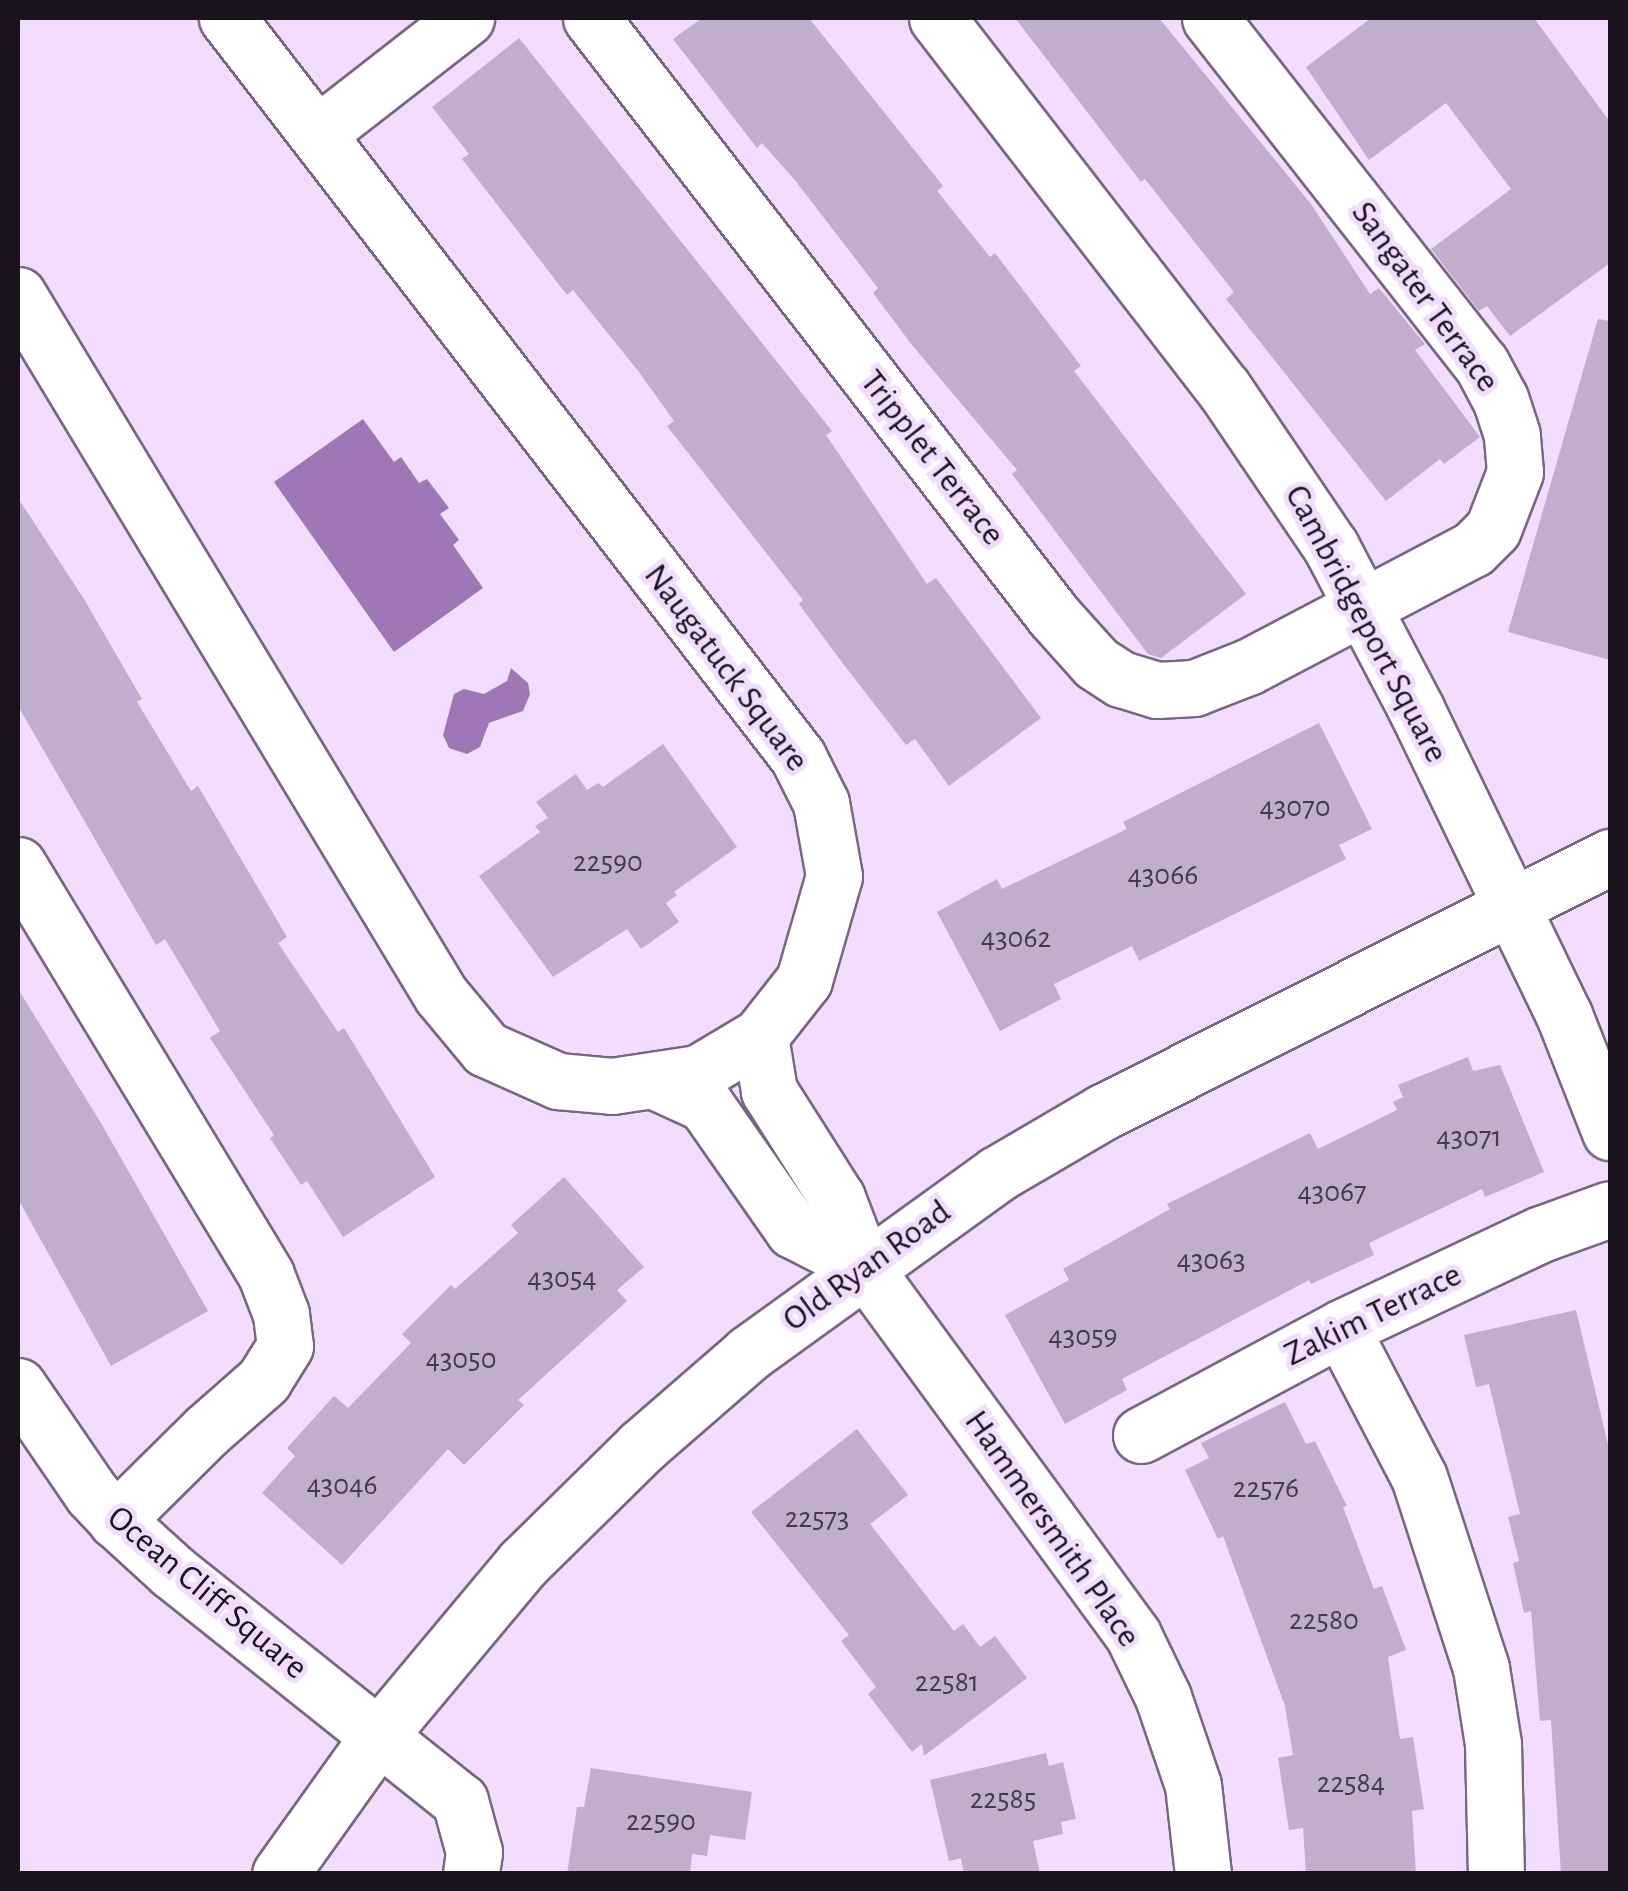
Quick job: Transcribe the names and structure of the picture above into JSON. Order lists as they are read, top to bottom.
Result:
{
  "streets": {
    "street": [
      "Sangater Terrace",
      "Tripplet Terrace",
      "Cambridgeport Square",
      "Naugatuck Square",
      "Old Ryan Road",
      "Zakim Terrace",
      "Hammersmith Place",
      "Ocean Cliff Square"
    ]
  },
  "crossings": [
    ["Sangater Terrace", "Tripplet Terrace"],
    ["Sangater Terrace", "Cambridgeport Square"],
    ["Tripplet Terrace", "Cambridgeport Square"],
    ["Cambridgeport Square", "Old Ryan Road"],
    ["Naugatuck Square", "Hammersmith Place"],
    ["Old Ryan Road", "Hammersmith Place"],
    ["Old Ryan Road", "Ocean Cliff Square"]
  ],
  "house_numbers": [
    "43070",
    "22590",
    "43066",
    "43062",
    "43071",
    "43067",
    "43063",
    "43054",
    "43059",
    "43050",
    "43046",
    "22576",
    "22573",
    "22580",
    "22581",
    "22584",
    "22585",
    "22590"
  ]
}
